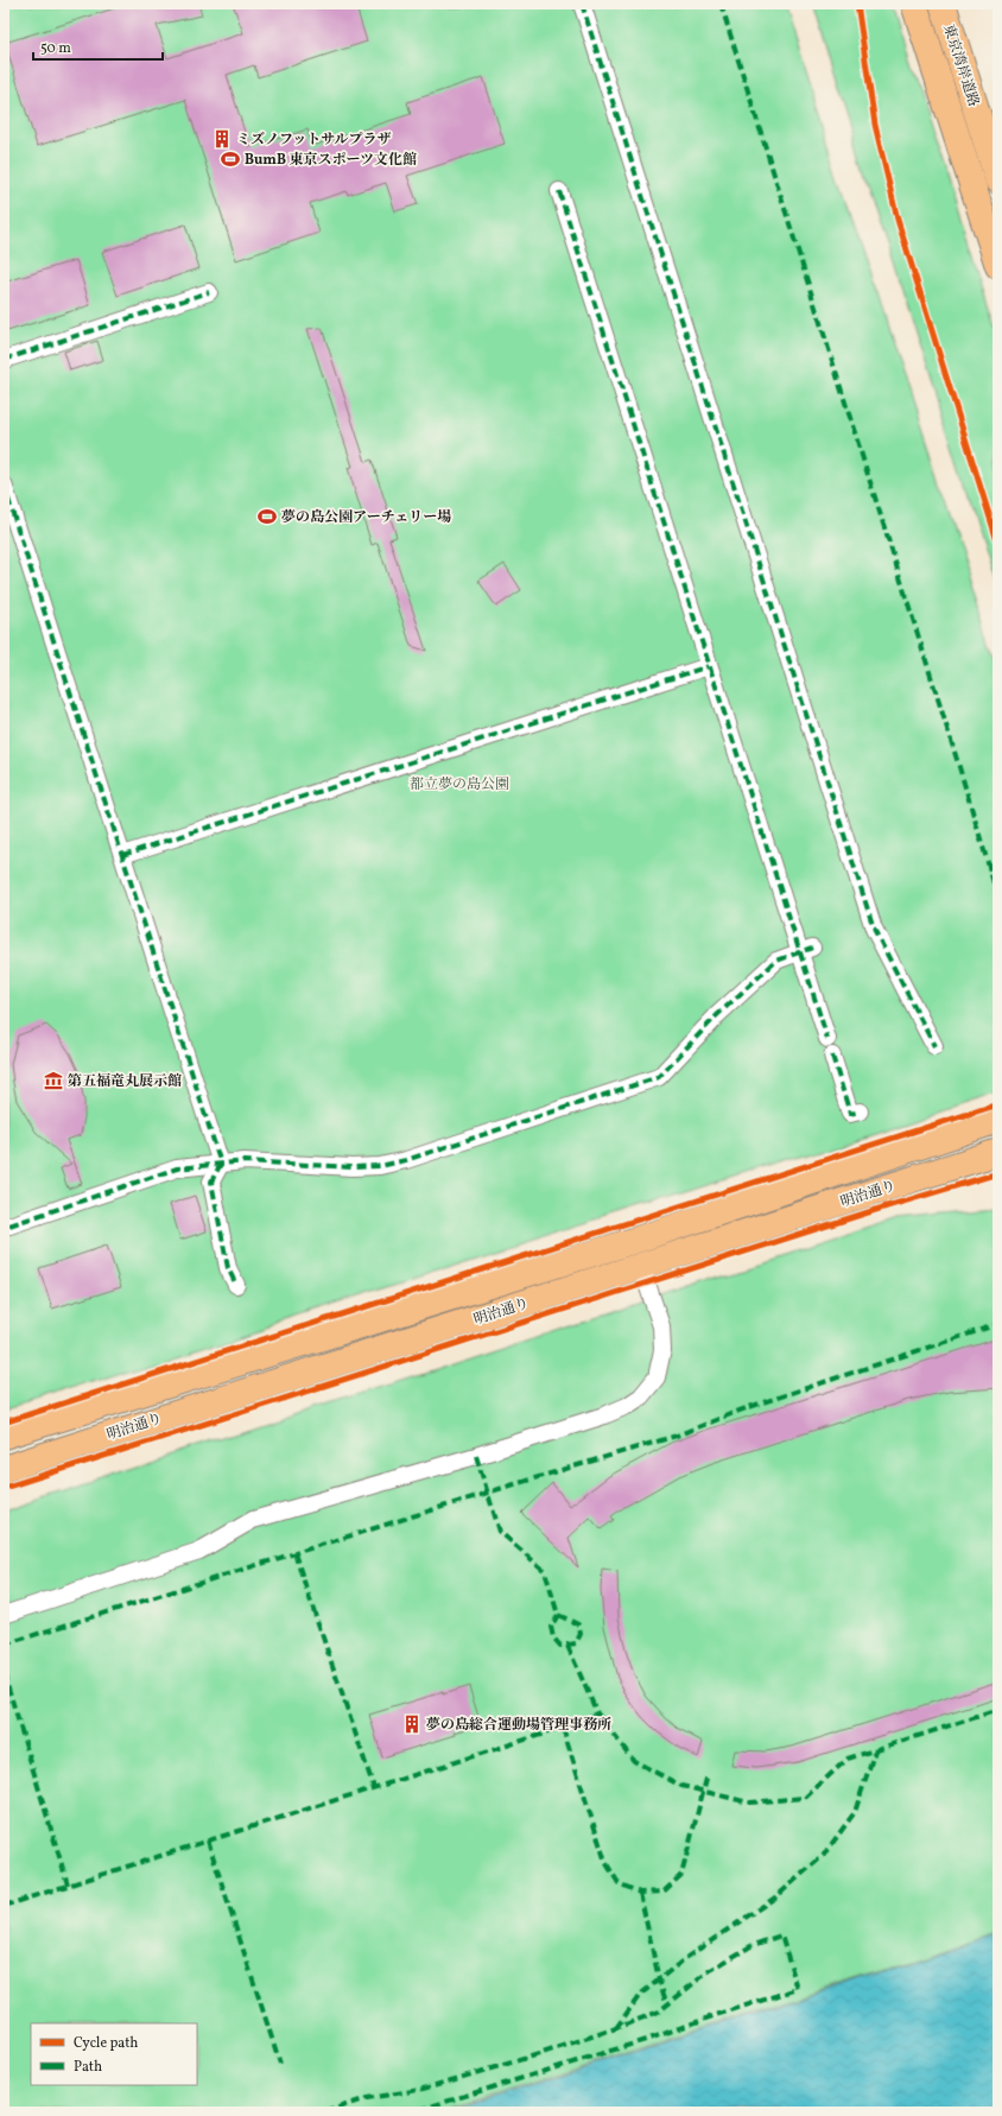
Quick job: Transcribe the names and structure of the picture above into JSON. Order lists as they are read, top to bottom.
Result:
{
  "streets": {
    "main road": ["東京湾岸道路", "明治通り"]
  },
  "parks": ["都立夢の島公園"],
  "places": {
    "building": ["ミズノフットサルプラザ", "夢の島総合運動場管理事務所"],
    "sports": ["BumB 東京スポーツ文化館", "夢の島公園アーチェリー場"],
    "museum": ["第五福竜丸展示館"]
  },
  "legend": ["Cycle path", "Path"],
  "scale_bar": "50 m"
}
